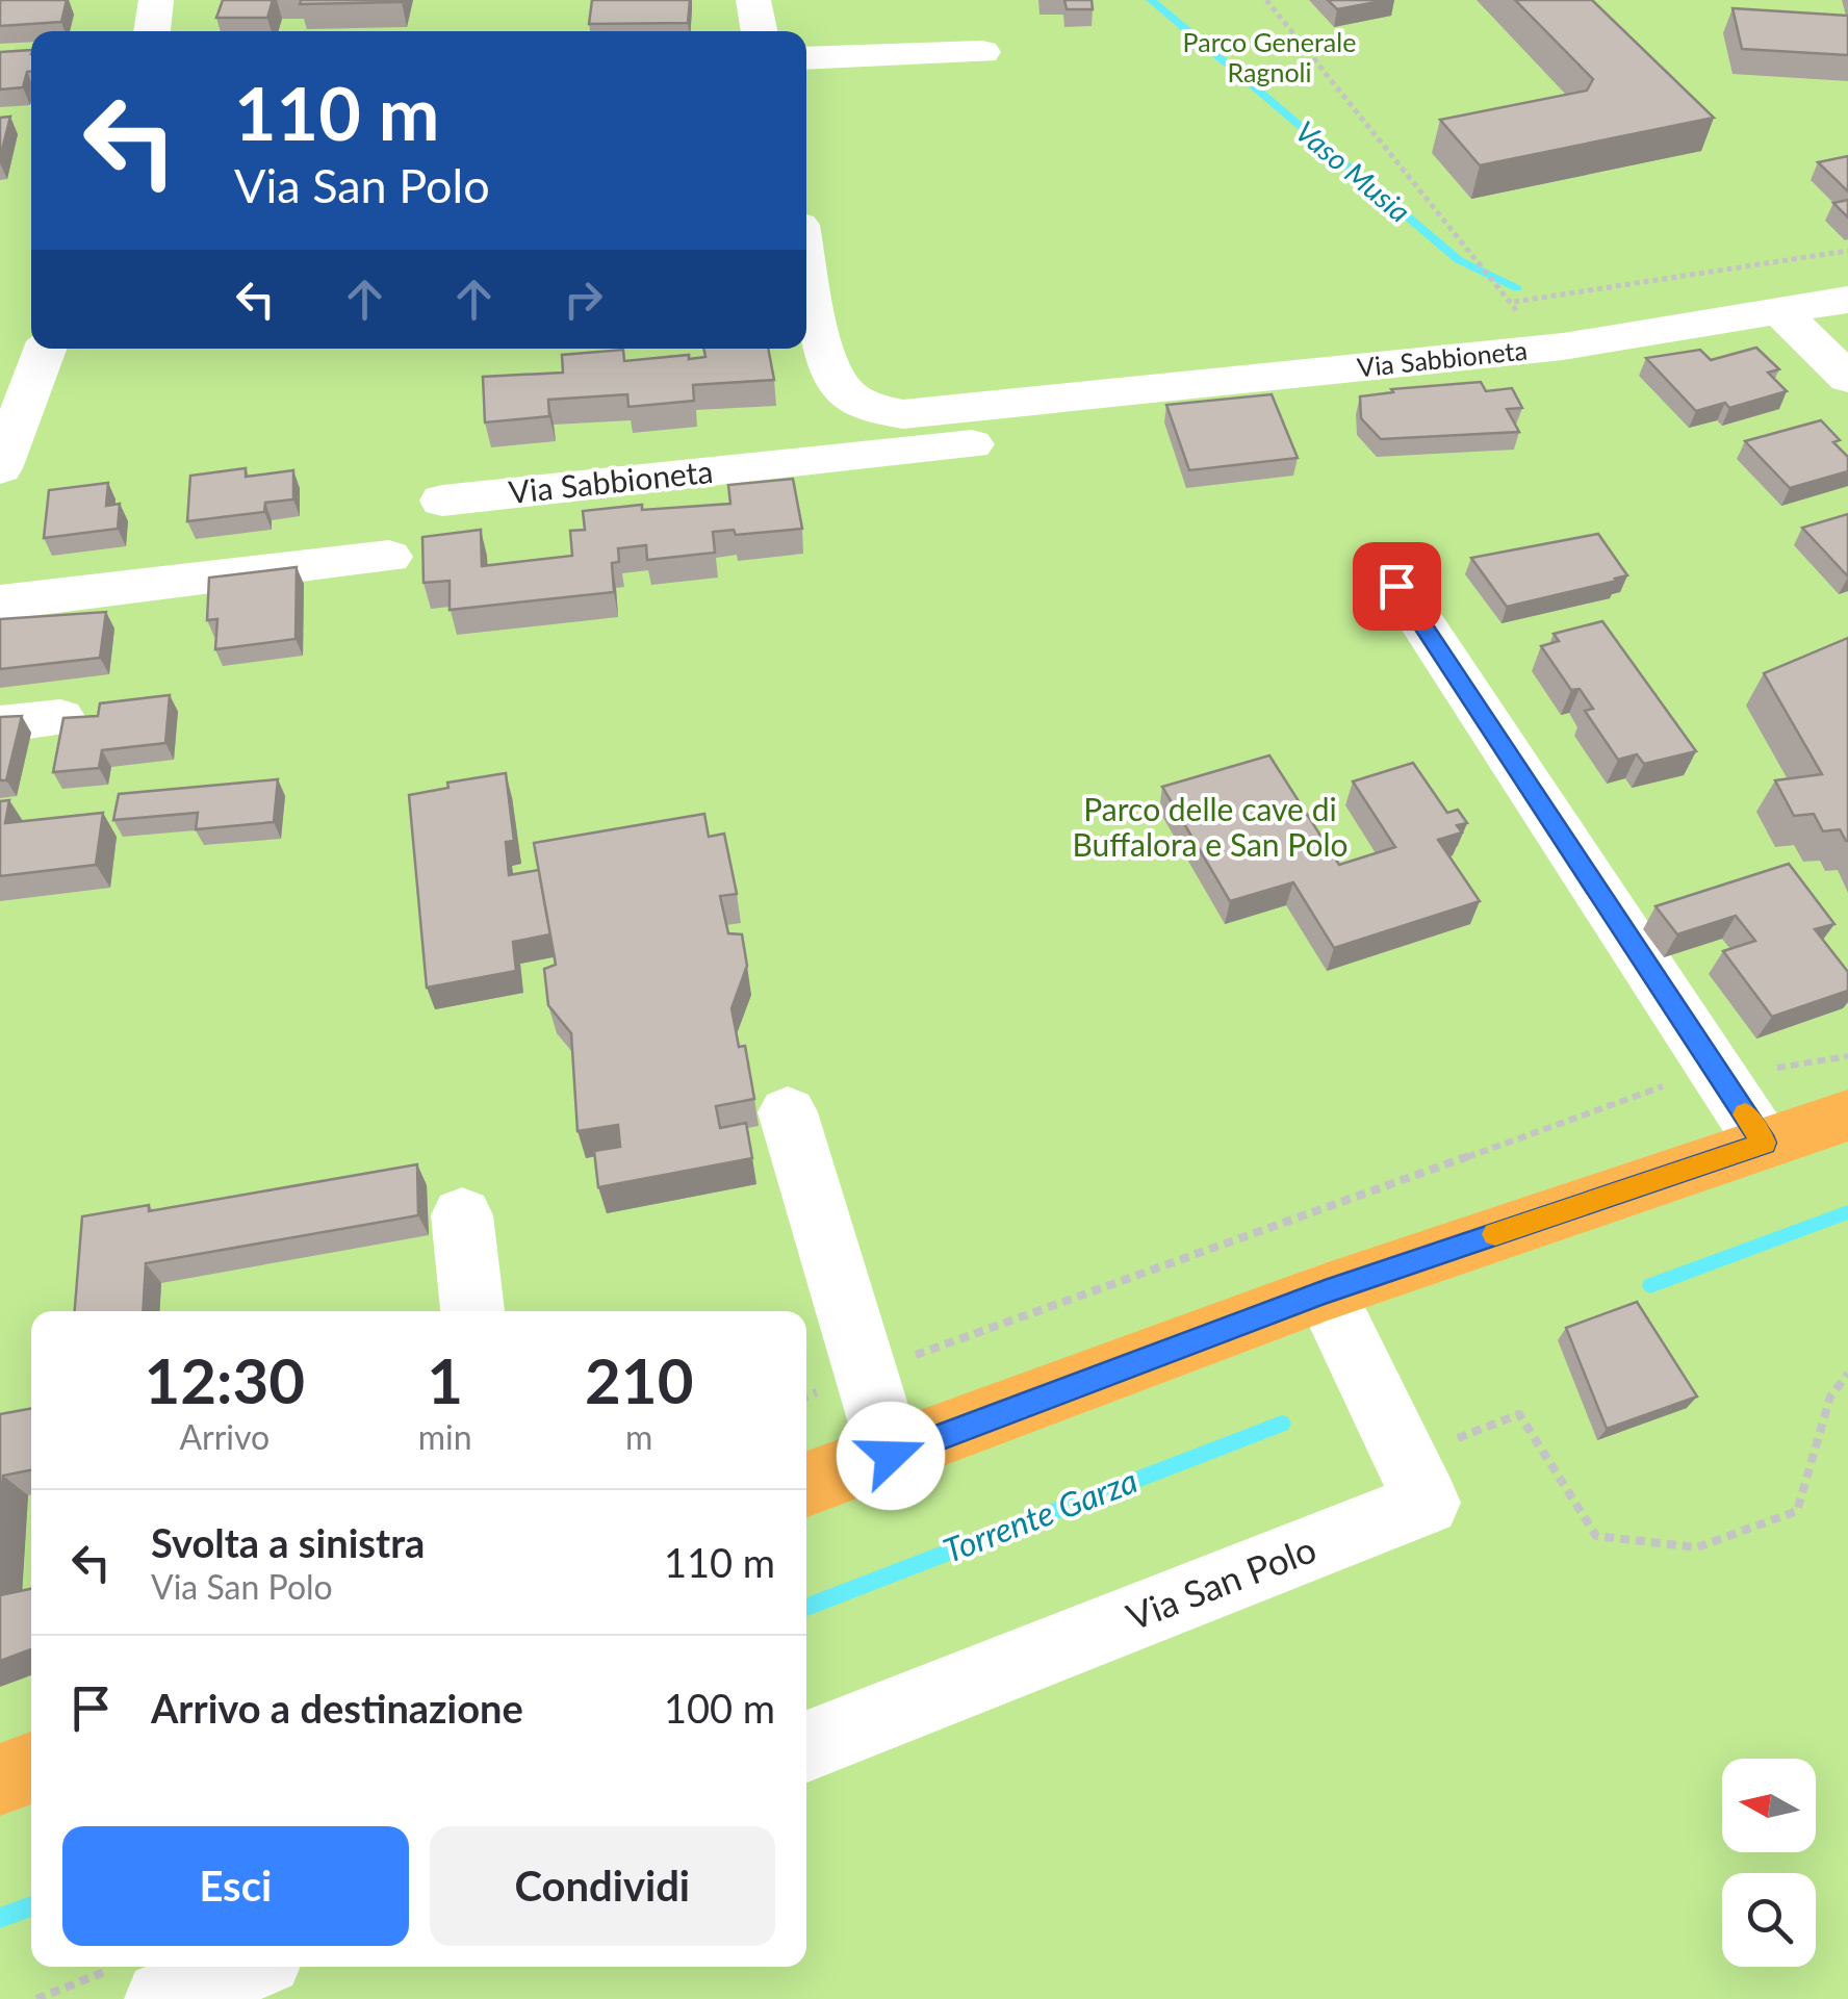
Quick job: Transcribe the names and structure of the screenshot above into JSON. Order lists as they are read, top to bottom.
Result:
{
  "streets": {
    "street": ["Via Sabbioneta", "Via San Polo"]
  },
  "water": ["Vaso Musia", "Torrente Garza"],
  "parks": ["Parco Generale Ragnoli", "Parco delle cave di Buffalora e San Polo"],
  "north": "left",
  "page": {
    "turn": ["110 m", "Via San Polo"],
    "eta": [
      "12:30",
      "Arrivo",
      "1",
      "min",
      "210",
      "m"
    ],
    "list": [
      {
        "name": "Svolta a sinistra",
        "note": "Via San Polo",
        "value": "110 m"
      },
      {
        "name": "Arrivo a destinazione",
        "value": "100 m"
      }
    ],
    "buttons": ["Esci", "Condividi"]
  }
}
